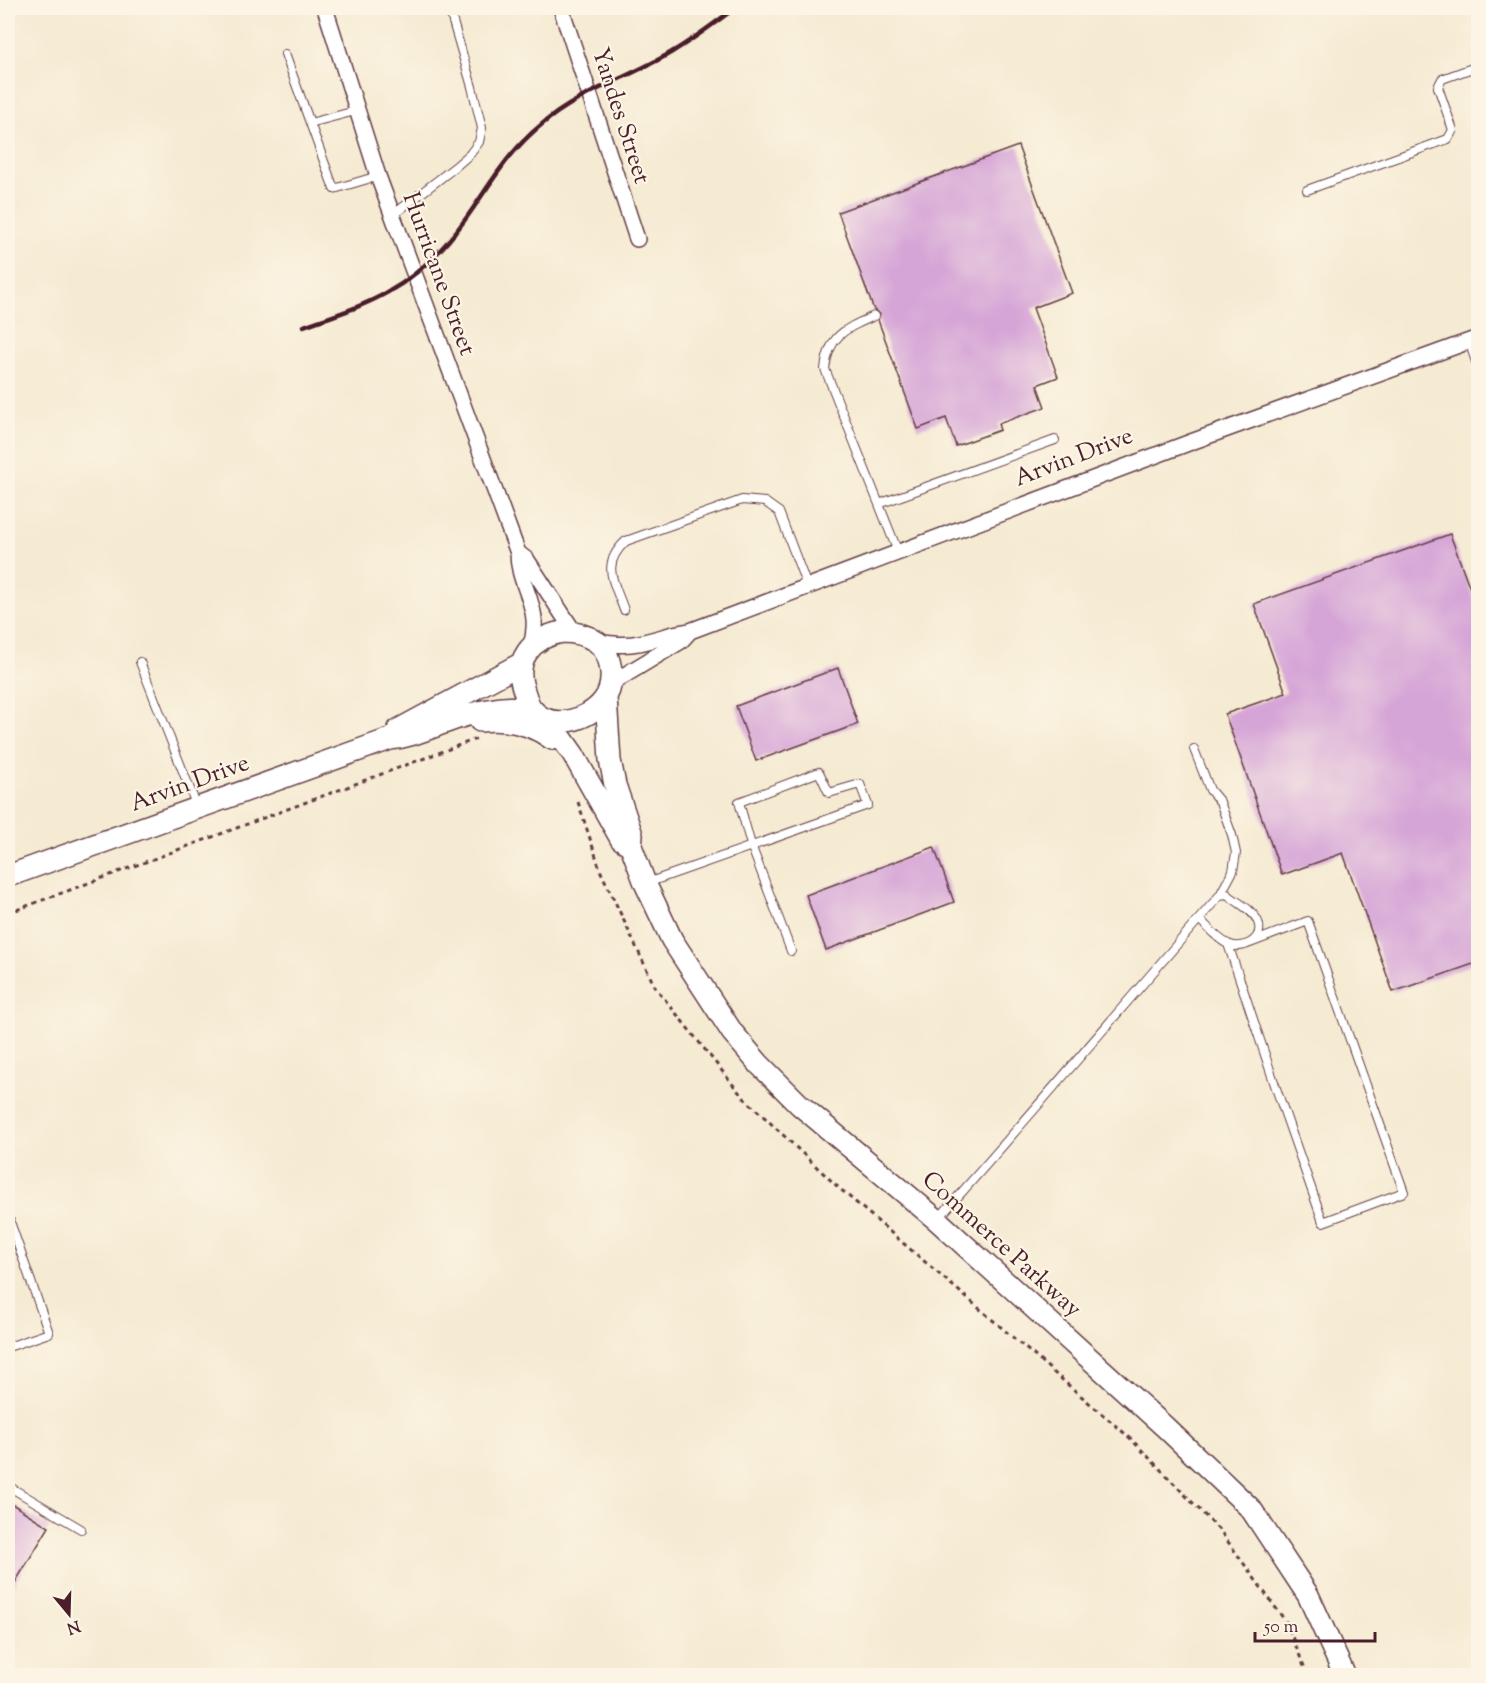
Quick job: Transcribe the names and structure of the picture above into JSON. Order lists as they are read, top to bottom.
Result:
{
  "streets": {
    "street": [
      "Yandes Street",
      "Hurricane Street",
      "Arvin Drive",
      "Commerce Parkway"
    ]
  },
  "crossings": [
    ["Hurricane Street", "Arvin Drive"],
    ["Hurricane Street", "Commerce Parkway"],
    ["Arvin Drive", "Commerce Parkway"]
  ],
  "scale_bar": "50 m",
  "north": "bottom"
}
